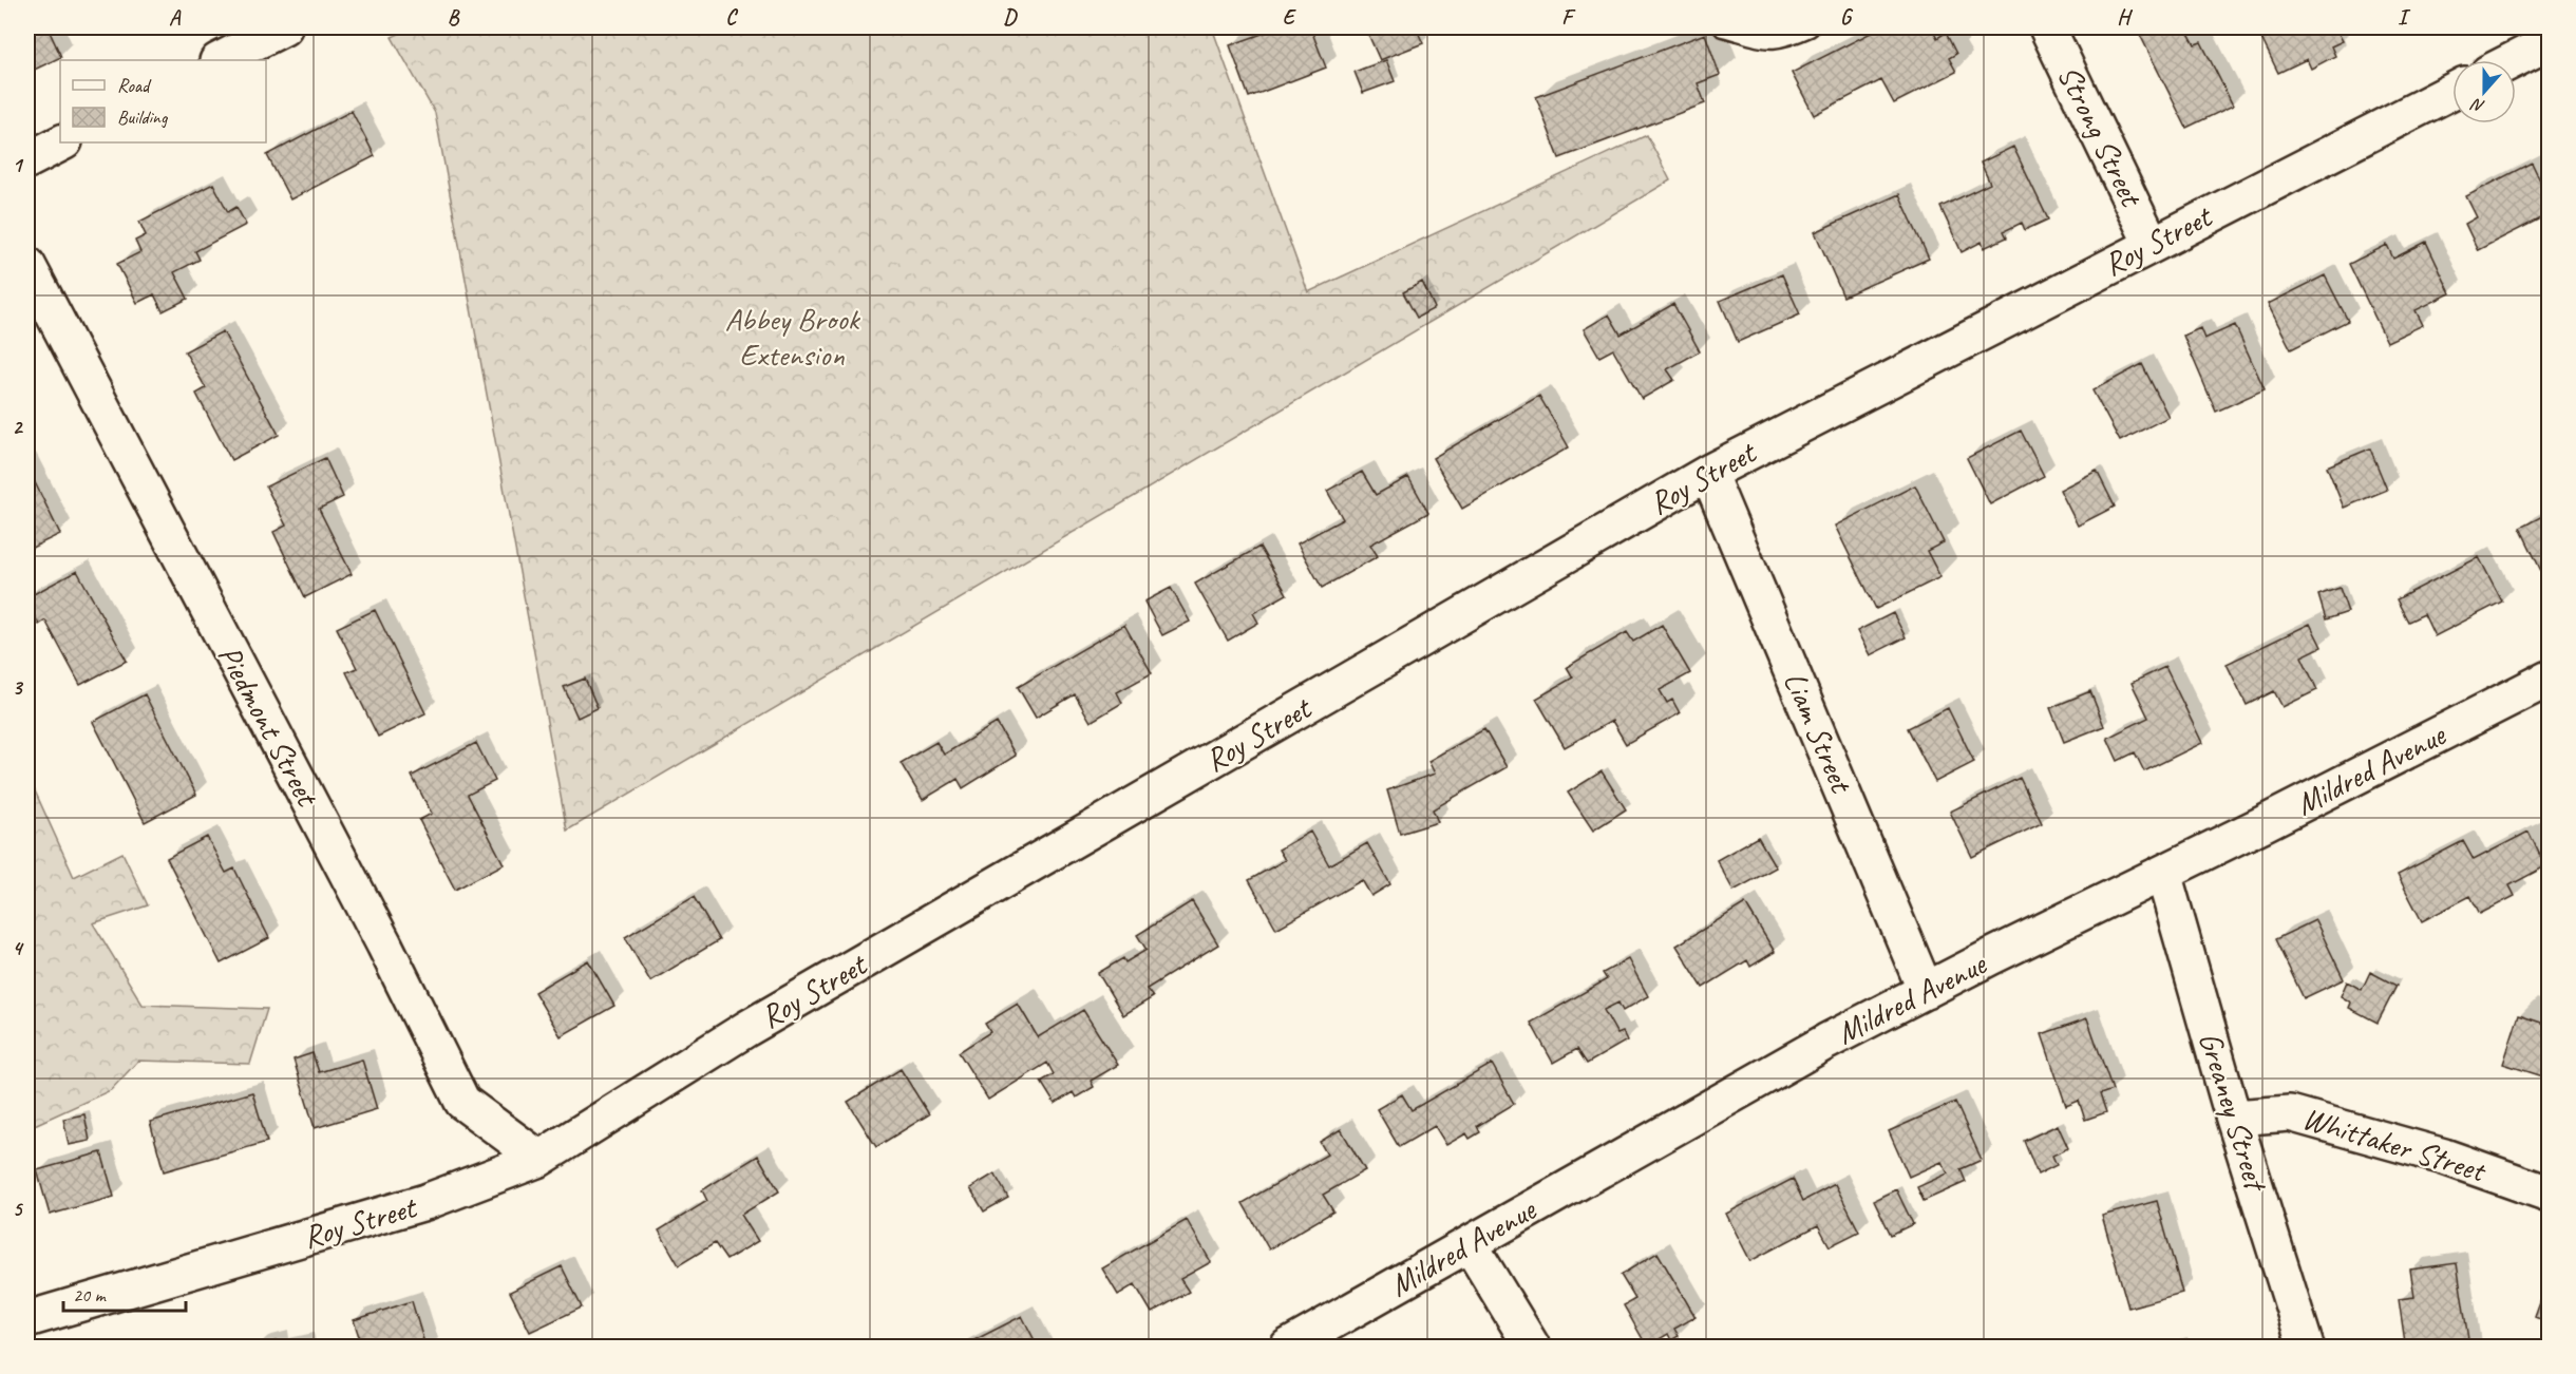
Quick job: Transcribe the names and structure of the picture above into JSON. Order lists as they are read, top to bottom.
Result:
{
  "streets": {
    "street": [
      "Strong Street",
      "Roy Street",
      "Piedmont Street",
      "Liam Street",
      "Mildred Avenue",
      "Greaney Street",
      "Whittaker Street"
    ]
  },
  "crossings": [
    ["Strong Street", "Roy Street"],
    ["Roy Street", "Piedmont Street"],
    ["Roy Street", "Liam Street"],
    ["Liam Street", "Mildred Avenue"],
    ["Mildred Avenue", "Greaney Street"],
    ["Greaney Street", "Whittaker Street"]
  ],
  "parks": ["Abbey Brook Extension"],
  "legend": ["Road", "Building"],
  "scale_bar": "20 m",
  "north": "bottom",
  "grid": {
    "columns": [
      "A",
      "B",
      "C",
      "D",
      "E",
      "F",
      "G",
      "H",
      "I"
    ],
    "rows": [
      "1",
      "2",
      "3",
      "4",
      "5"
    ]
  }
}
